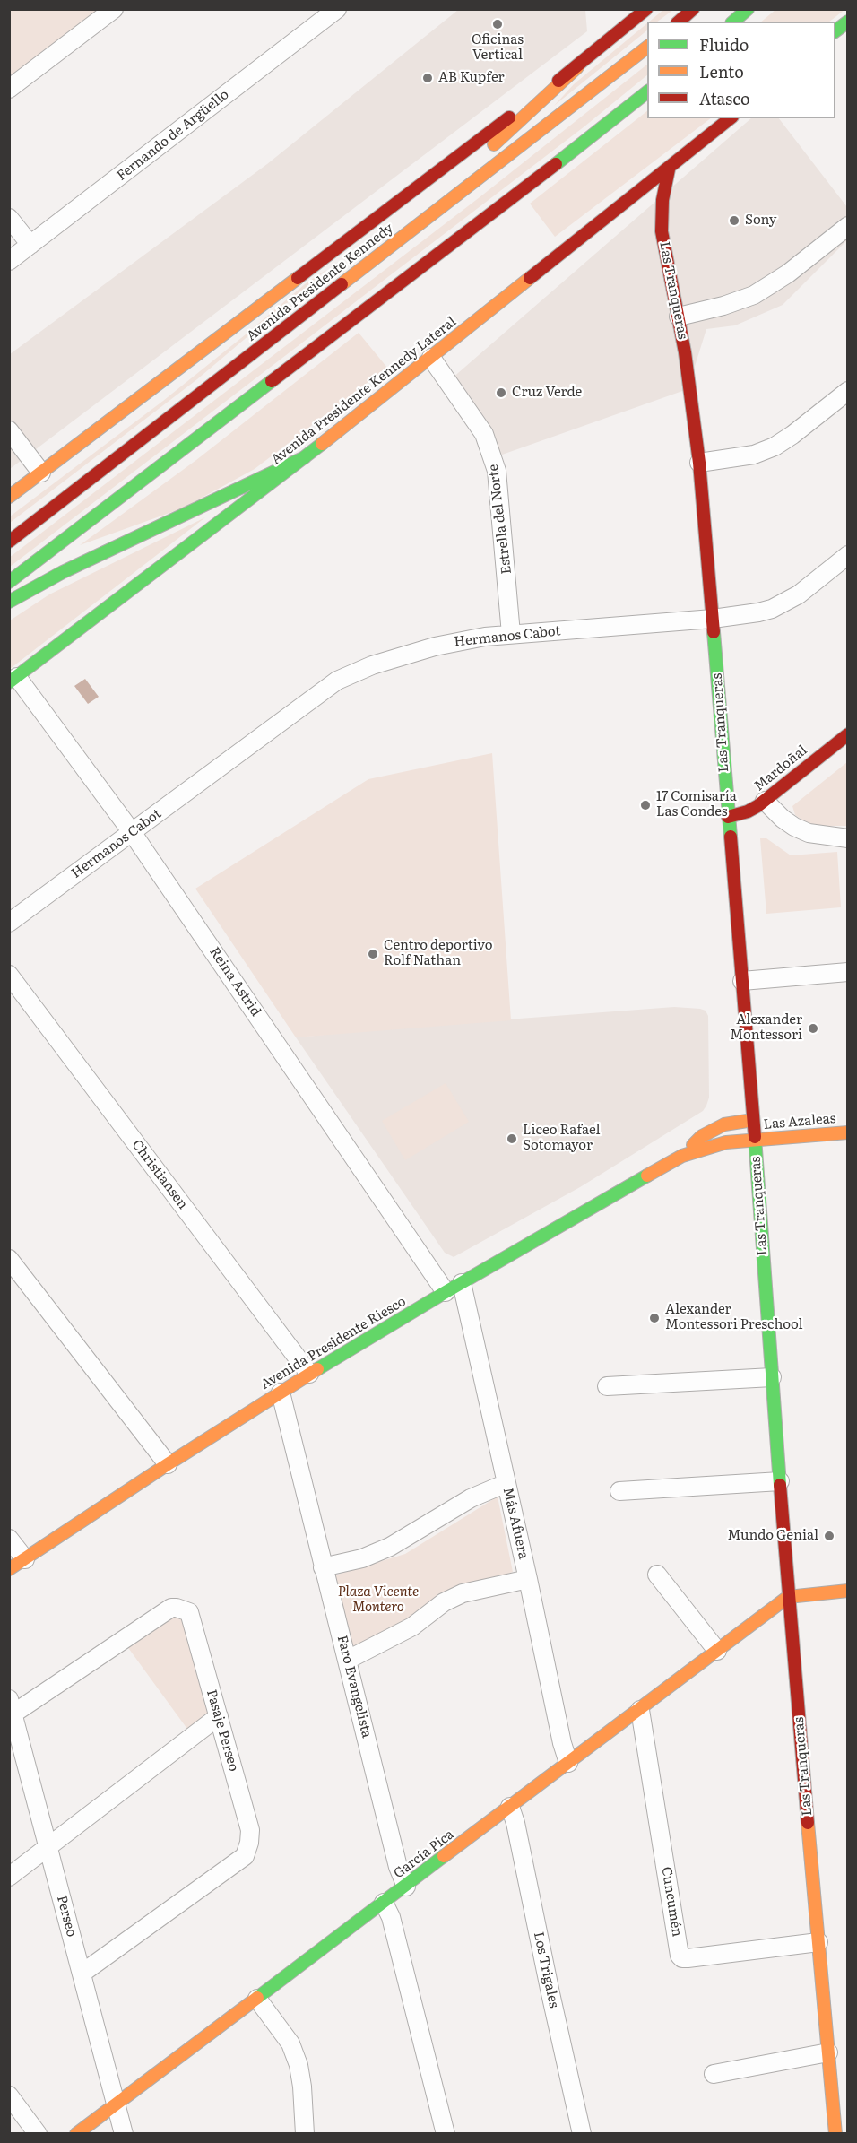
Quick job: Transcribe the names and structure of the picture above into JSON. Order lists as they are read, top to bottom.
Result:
{
  "streets": {
    "main road": [
      "Avenida Presidente Kennedy",
      "Las Tranqueras",
      "Avenida Presidente Kennedy Lateral",
      "Mardoñal",
      "Las Azaleas",
      "Avenida Presidente Riesco",
      "García Pica"
    ],
    "street": [
      "Fernando de Argüello",
      "Estrella del Norte",
      "Hermanos Cabot",
      "Reina Astrid",
      "Christiansen",
      "Más Afuera",
      "Faro Evangelista",
      "Pasaje Perseo",
      "Cuncumén",
      "Perseo",
      "Los Trigales"
    ]
  },
  "crossings": [
    ["Las Tranqueras", "Avenida Presidente Kennedy Lateral"],
    ["Las Tranqueras", "Hermanos Cabot"],
    ["Las Tranqueras", "Mardoñal"],
    ["Las Tranqueras", "Las Azaleas"],
    ["Las Tranqueras", "Avenida Presidente Riesco"],
    ["Las Tranqueras", "García Pica"],
    ["Las Tranqueras", "Cuncumén"],
    ["Avenida Presidente Kennedy Lateral", "Estrella del Norte"],
    ["Avenida Presidente Kennedy Lateral", "Reina Astrid"],
    ["Estrella del Norte", "Hermanos Cabot"],
    ["Hermanos Cabot", "Reina Astrid"],
    ["Reina Astrid", "Avenida Presidente Riesco"],
    ["Las Azaleas", "Avenida Presidente Riesco"],
    ["Christiansen", "Avenida Presidente Riesco"],
    ["Avenida Presidente Riesco", "Más Afuera"],
    ["Avenida Presidente Riesco", "Faro Evangelista"],
    ["Más Afuera", "García Pica"],
    ["Faro Evangelista", "García Pica"],
    ["Pasaje Perseo", "Perseo"],
    ["García Pica", "Cuncumén"],
    ["García Pica", "Perseo"],
    ["García Pica", "Los Trigales"]
  ],
  "parks": ["Plaza Vicente Montero"],
  "places": [
    "Oficinas Vertical",
    "AB Kupfer",
    "Sony",
    "Cruz Verde",
    "17 Comisaría Las Condes",
    "Centro deportivo Rolf Nathan",
    "Alexander Montessori",
    "Liceo Rafael Sotomayor",
    "Alexander Montessori Preschool",
    "Mundo Genial"
  ],
  "legend": ["Fluido", "Lento", "Atasco"]
}
